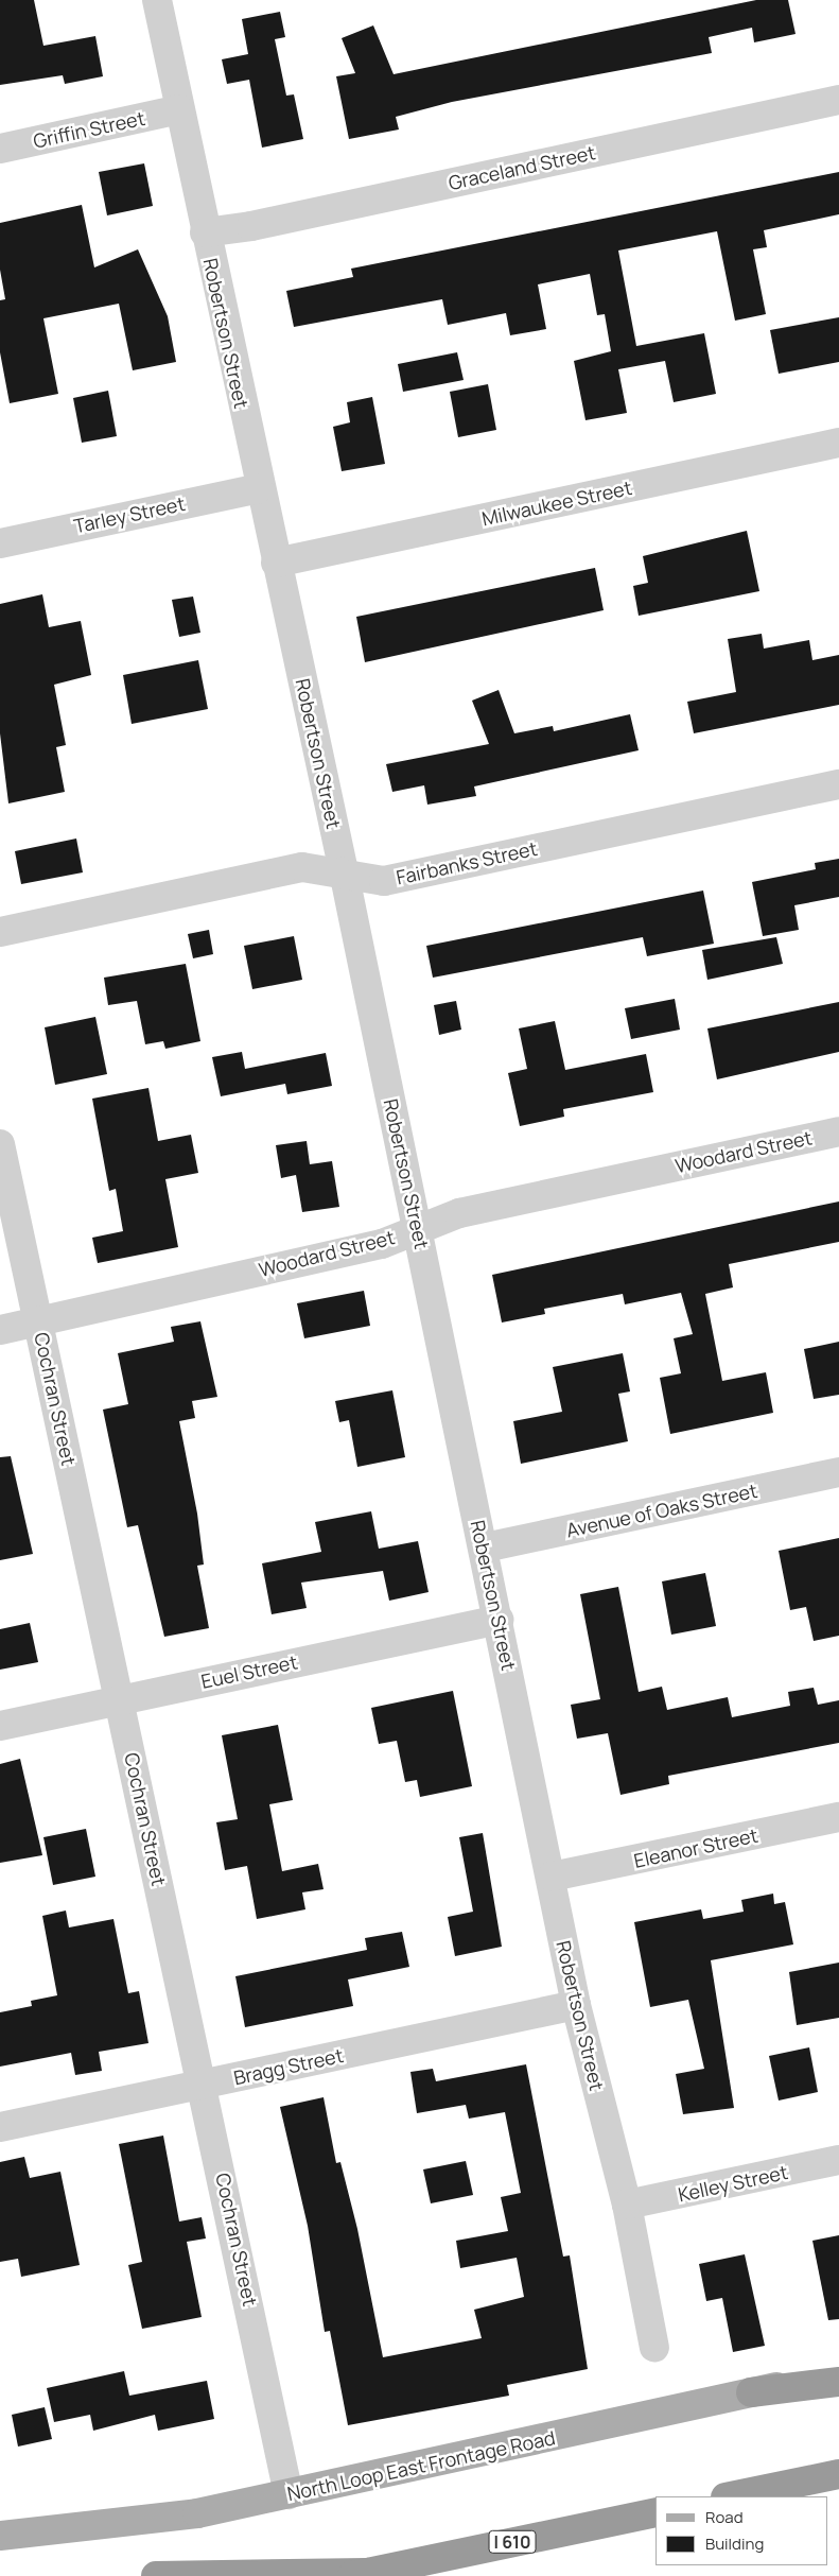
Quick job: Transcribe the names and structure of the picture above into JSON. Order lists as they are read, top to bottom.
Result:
{
  "streets": {
    "highway": ["I 610"],
    "main road": ["North Loop East Frontage Road"],
    "street": [
      "Griffin Street",
      "Graceland Street",
      "Robertson Street",
      "Milwaukee Street",
      "Tarley Street",
      "Fairbanks Street",
      "Woodard Street",
      "Cochran Street",
      "Avenue of Oaks Street",
      "Euel Street",
      "Eleanor Street",
      "Bragg Street",
      "Kelley Street"
    ]
  },
  "crossings": [
    ["Griffin Street", "Robertson Street"],
    ["Graceland Street", "Robertson Street"],
    ["Robertson Street", "Milwaukee Street"],
    ["Robertson Street", "Tarley Street"],
    ["Robertson Street", "Fairbanks Street"],
    ["Robertson Street", "Woodard Street"],
    ["Robertson Street", "Avenue of Oaks Street"],
    ["Robertson Street", "Euel Street"],
    ["Robertson Street", "Eleanor Street"],
    ["Robertson Street", "Bragg Street"],
    ["Robertson Street", "Kelley Street"],
    ["Woodard Street", "Cochran Street"],
    ["Cochran Street", "Euel Street"],
    ["Cochran Street", "Bragg Street"],
    ["Cochran Street", "North Loop East Frontage Road"]
  ],
  "legend": ["Road", "Building"]
}
